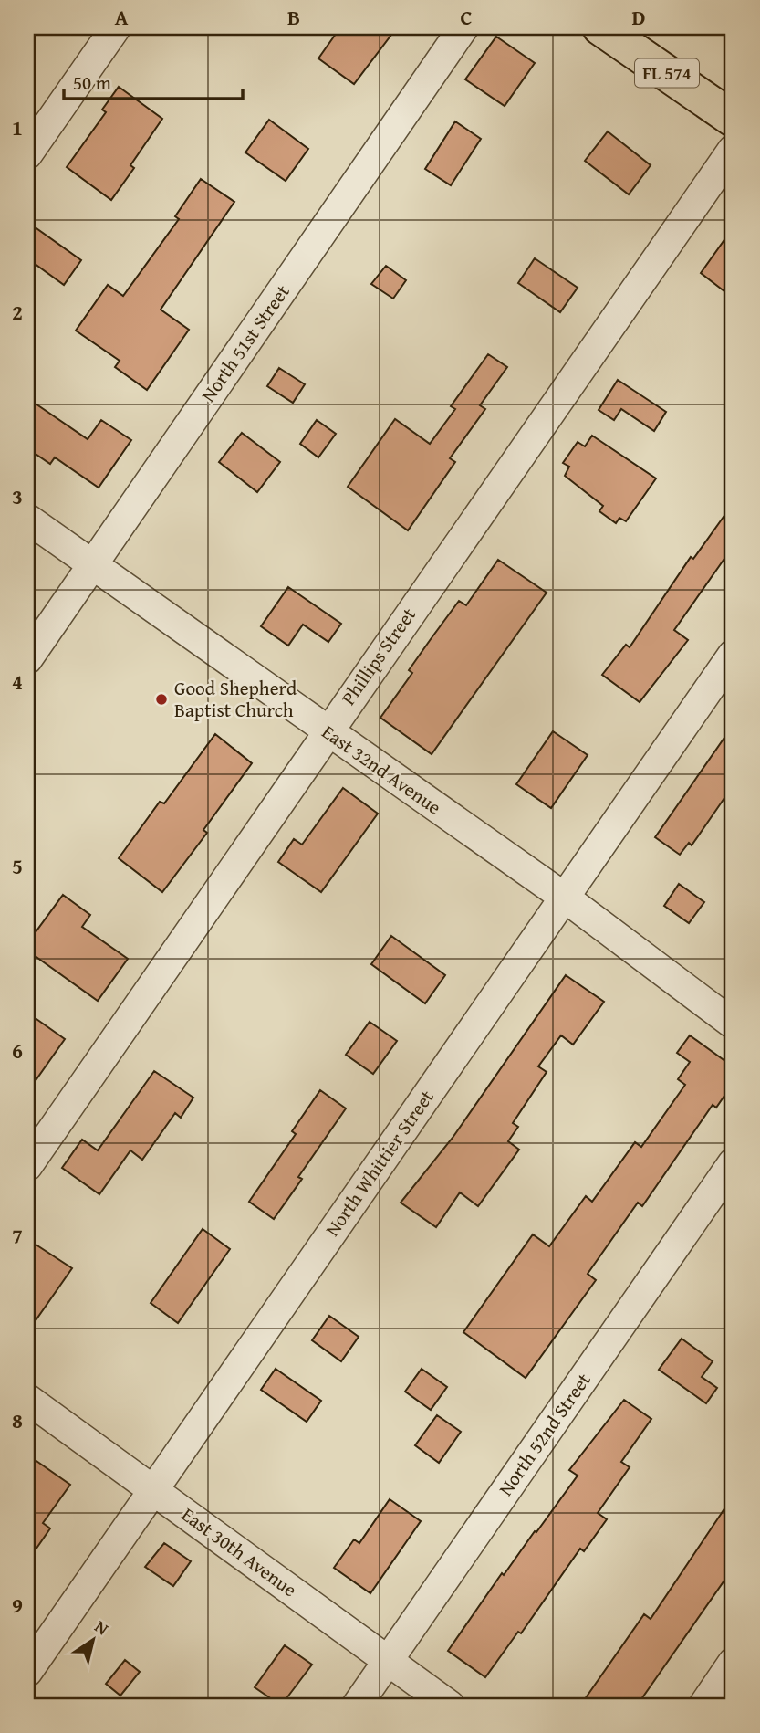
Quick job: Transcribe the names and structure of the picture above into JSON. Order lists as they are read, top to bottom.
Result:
{
  "streets": {
    "main road": ["FL 574"],
    "street": [
      "North 51st Street",
      "Phillips Street",
      "East 32nd Avenue",
      "North Whittier Street",
      "North 52nd Street",
      "East 30th Avenue"
    ]
  },
  "crossings": [
    ["North 51st Street", "East 32nd Avenue"],
    ["Phillips Street", "East 32nd Avenue"],
    ["East 32nd Avenue", "North Whittier Street"],
    ["North Whittier Street", "East 30th Avenue"],
    ["North 52nd Street", "East 30th Avenue"]
  ],
  "places": ["Good Shepherd Baptist Church"],
  "scale_bar": "50 m",
  "north": "top right",
  "grid": {
    "columns": [
      "A",
      "B",
      "C",
      "D"
    ],
    "rows": [
      "1",
      "2",
      "3",
      "4",
      "5",
      "6",
      "7",
      "8",
      "9"
    ]
  }
}
